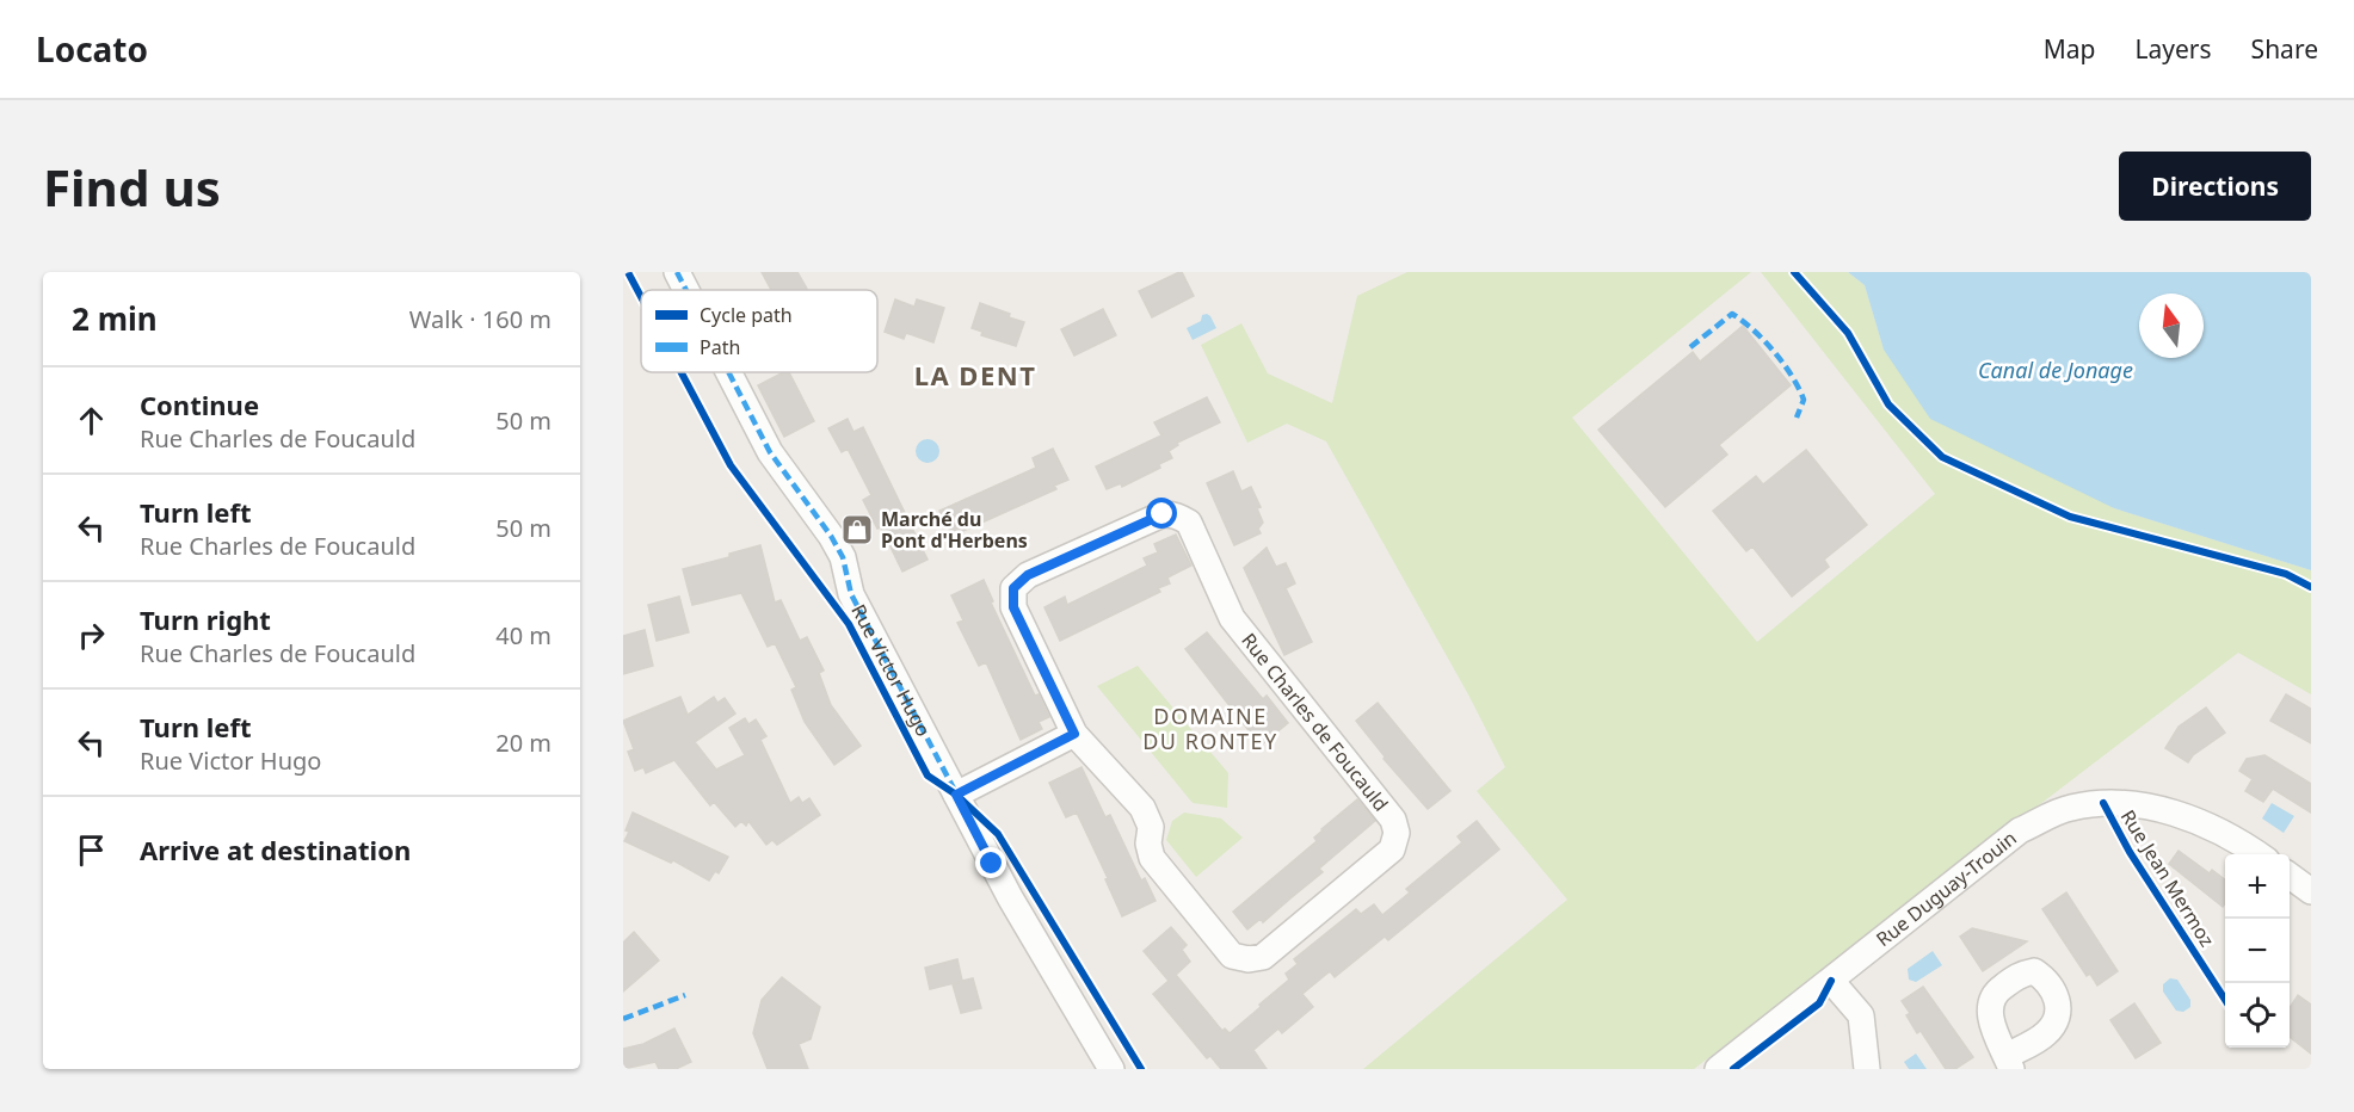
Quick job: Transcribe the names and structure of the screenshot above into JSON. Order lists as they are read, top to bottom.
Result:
{
  "streets": {
    "street": ["Rue Victor Hugo", "Rue Charles de Foucauld", "Rue Duguay-Trouin"],
    "cycle path": ["Rue Jean Mermoz"]
  },
  "districts": ["LA DENT", "DOMAINE DU RONTEY"],
  "water": ["Canal de Jonage"],
  "places": {
    "shop": ["Marché du Pont d'Herbens"]
  },
  "legend": ["Cycle path", "Path"],
  "north": "top",
  "page": {
    "header": "Locato",
    "nav": ["Map", "Layers", "Share"],
    "buttons": "Directions",
    "title": "Find us",
    "heading": ["2 min", "Walk · 160 m"],
    "list": [
      ["Continue", "Rue Charles de Foucauld", "50 m"],
      ["Turn left", "Rue Charles de Foucauld", "50 m"],
      ["Turn right", "Rue Charles de Foucauld", "40 m"],
      ["Turn left", "Rue Victor Hugo", "20 m"],
      "Arrive at destination"
    ],
    "map_buttons": ["+", "−"]
  }
}
